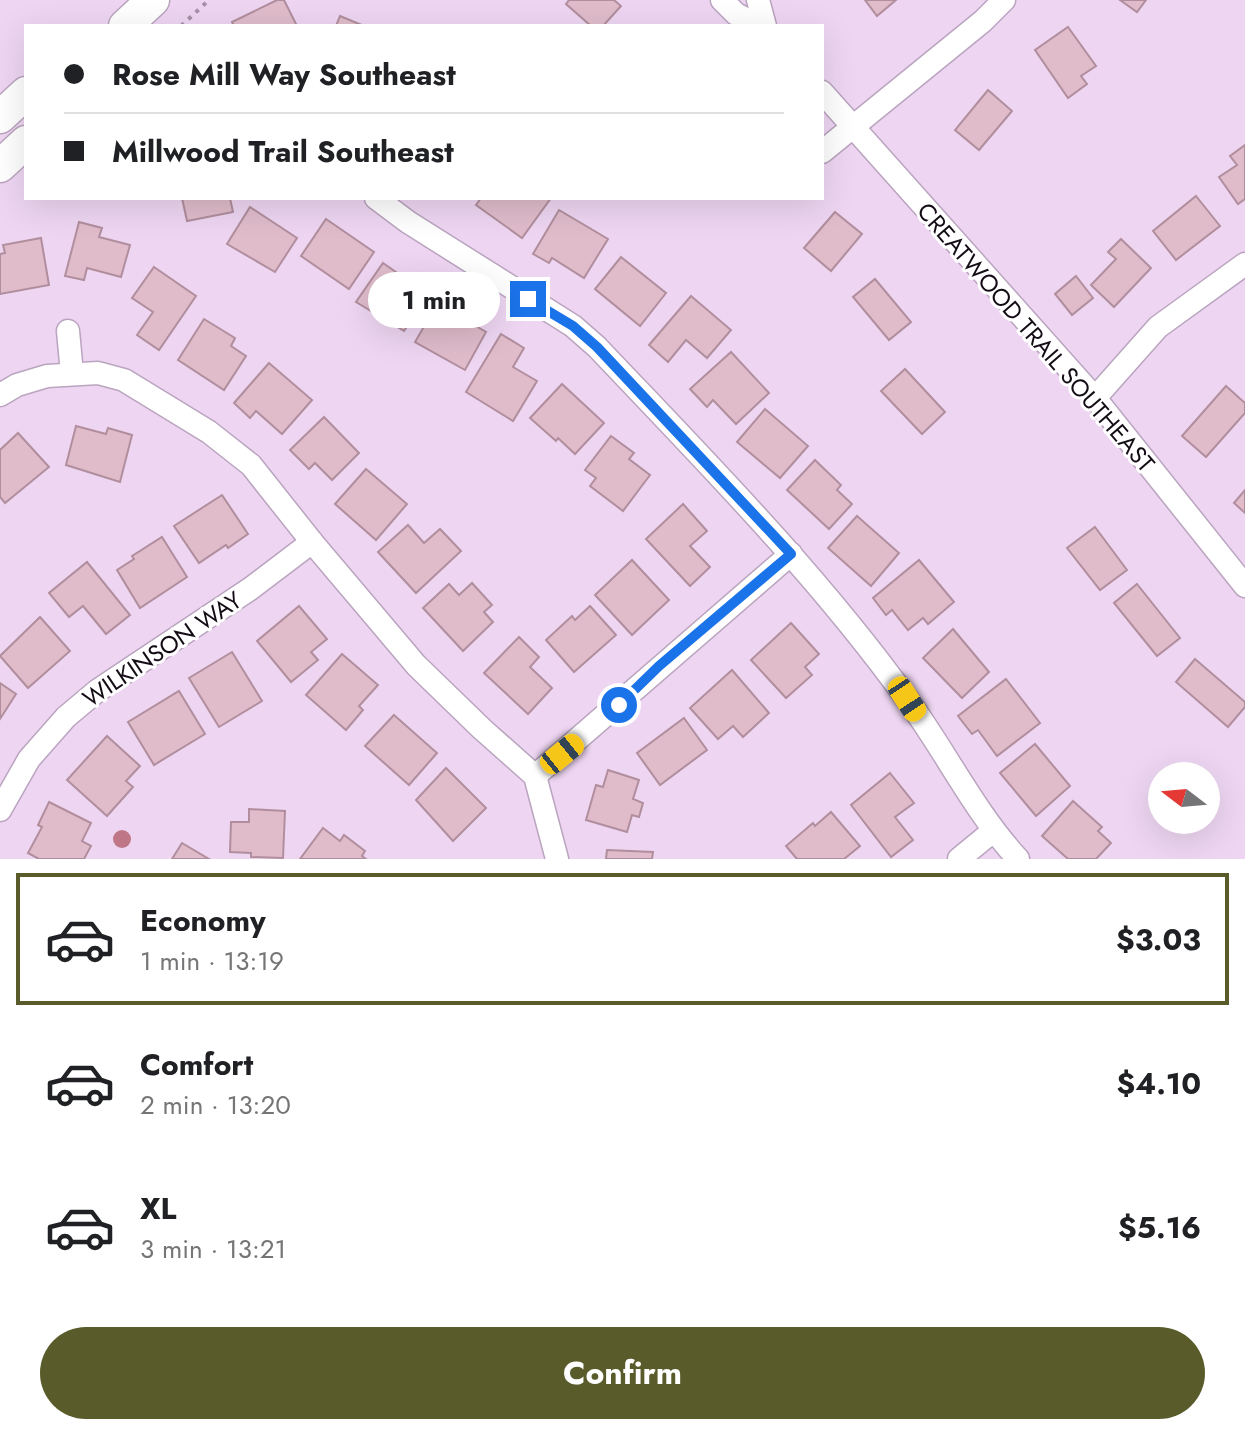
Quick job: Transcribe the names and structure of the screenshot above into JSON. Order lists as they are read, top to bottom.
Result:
{
  "streets": {
    "street": ["CREATWOOD TRAIL SOUTHEAST", "WILKINSON WAY"]
  },
  "north": "left",
  "page": {
    "banner": ["Rose Mill Way Southeast", "Millwood Trail Southeast"],
    "bubble": "1 min",
    "list": [
      {
        "name": "Economy",
        "note": "1 min · 13:19",
        "value": "$3.03"
      },
      {
        "name": "Comfort",
        "note": "2 min · 13:20",
        "value": "$4.10"
      },
      {
        "name": "XL",
        "note": "3 min · 13:21",
        "value": "$5.16"
      }
    ],
    "buttons": "Confirm"
  }
}
